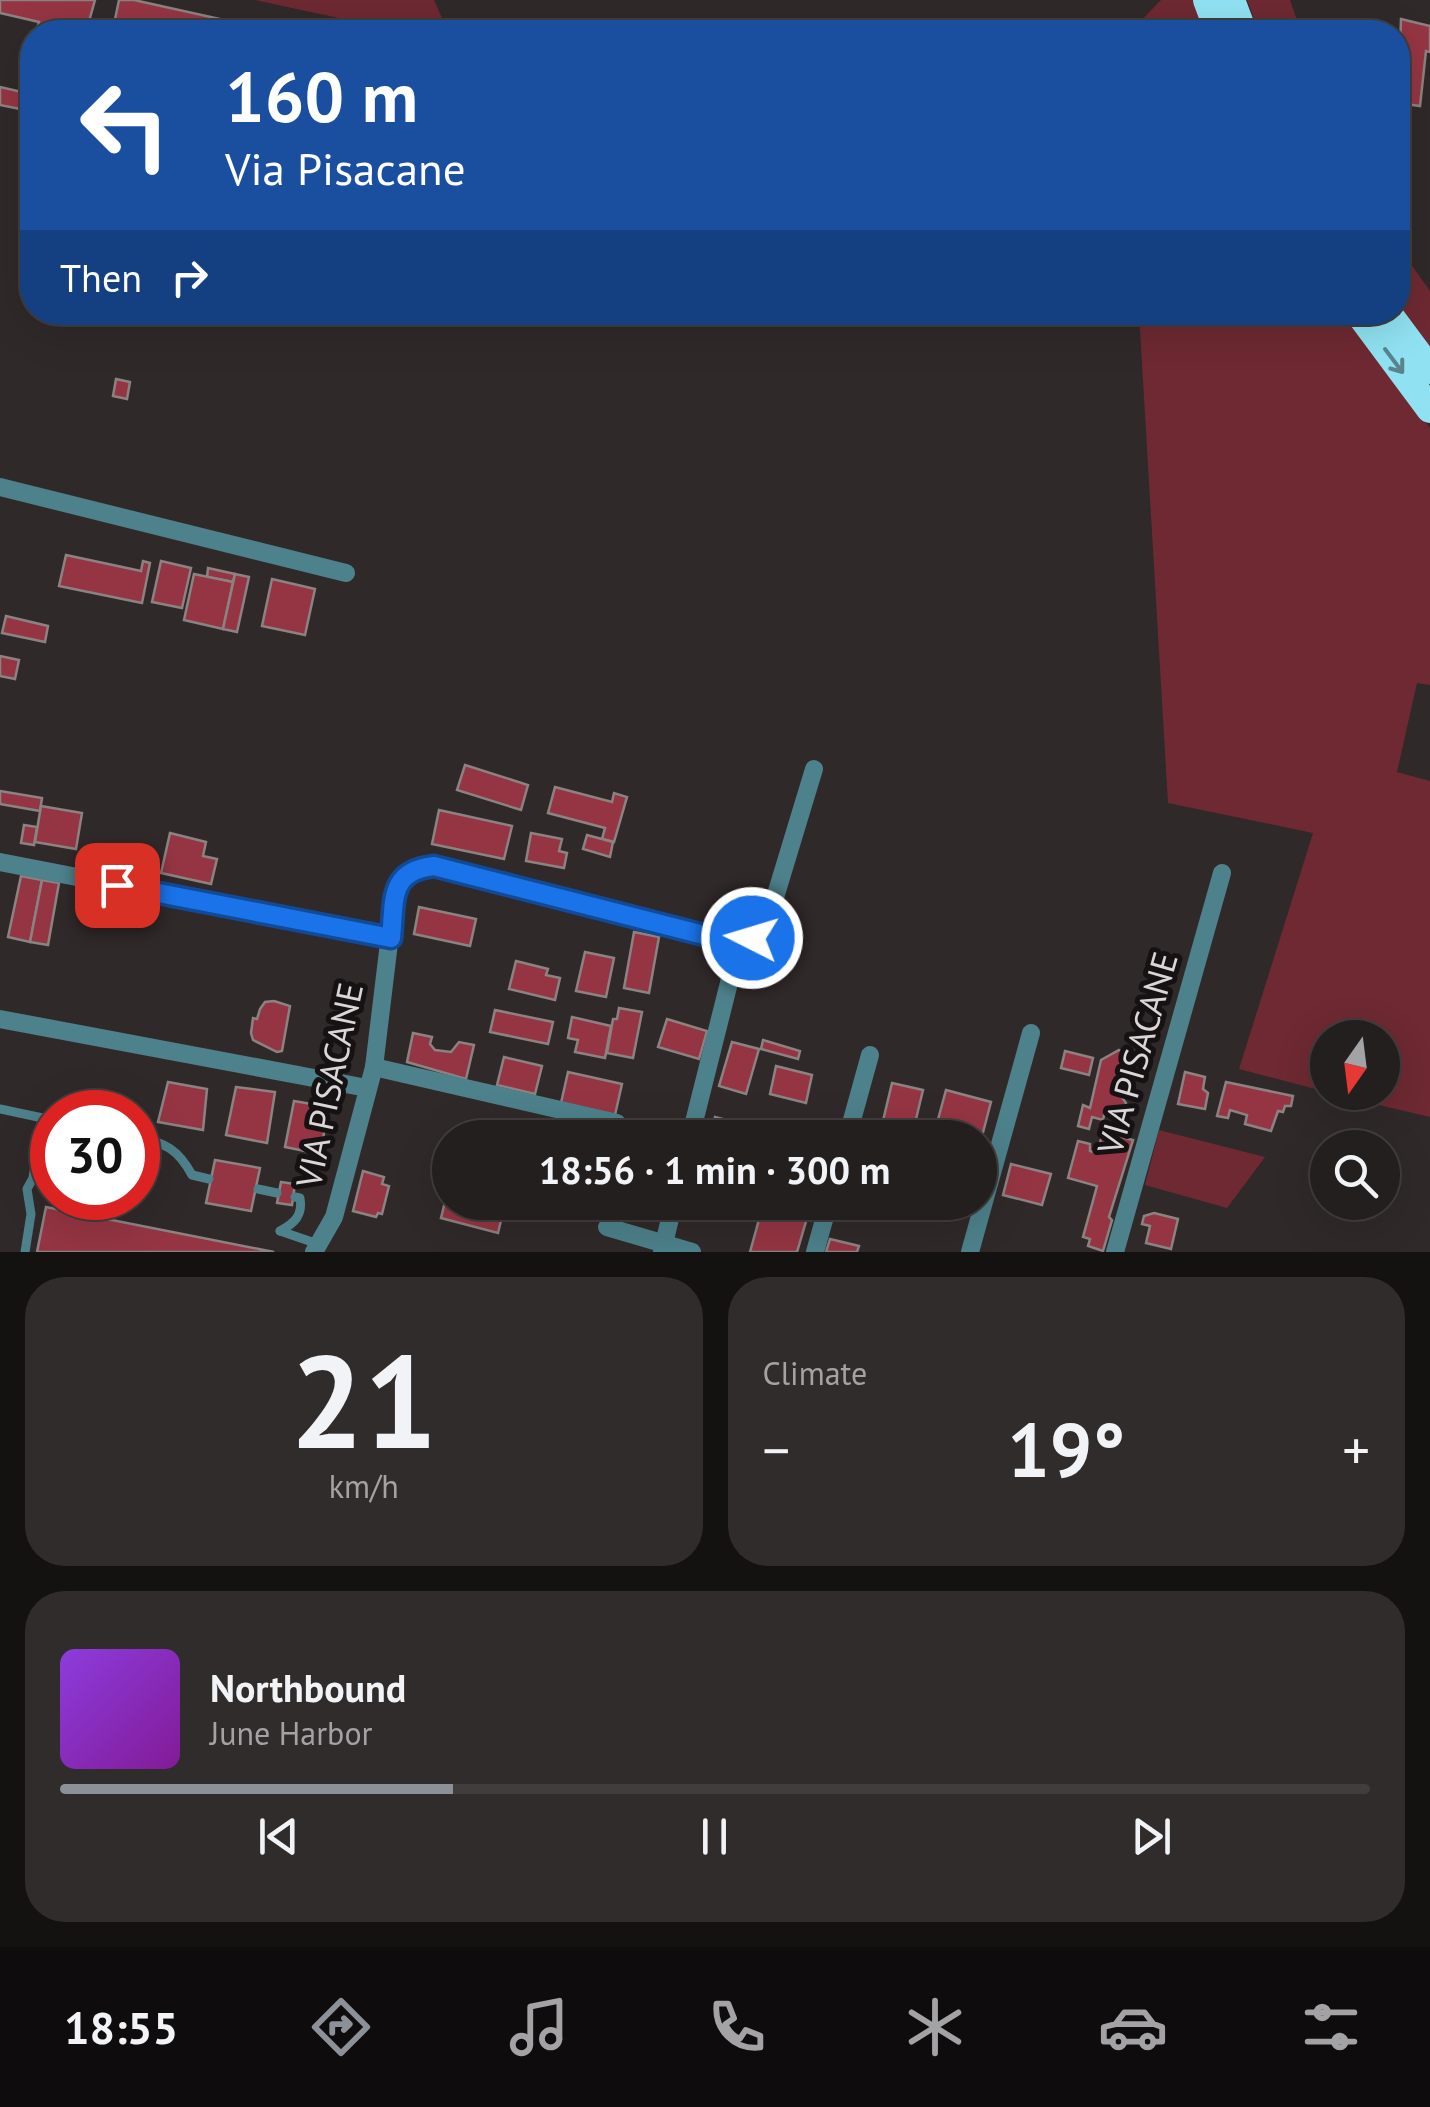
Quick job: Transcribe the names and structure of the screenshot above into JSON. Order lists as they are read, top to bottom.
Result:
{
  "streets": {
    "street": ["VIA PISACANE"]
  },
  "north": "bottom",
  "page": {
    "turn": ["160 m", "Via Pisacane"],
    "then": "Then",
    "limit": "30",
    "trip": "18:56 · 1 min · 300 m",
    "tile": [
      ["21", "km/h"],
      "Climate"
    ],
    "heat": ["−", "19°", "+"],
    "song": ["Northbound", "June Harbor"],
    "tabs": "18:55"
  }
}
